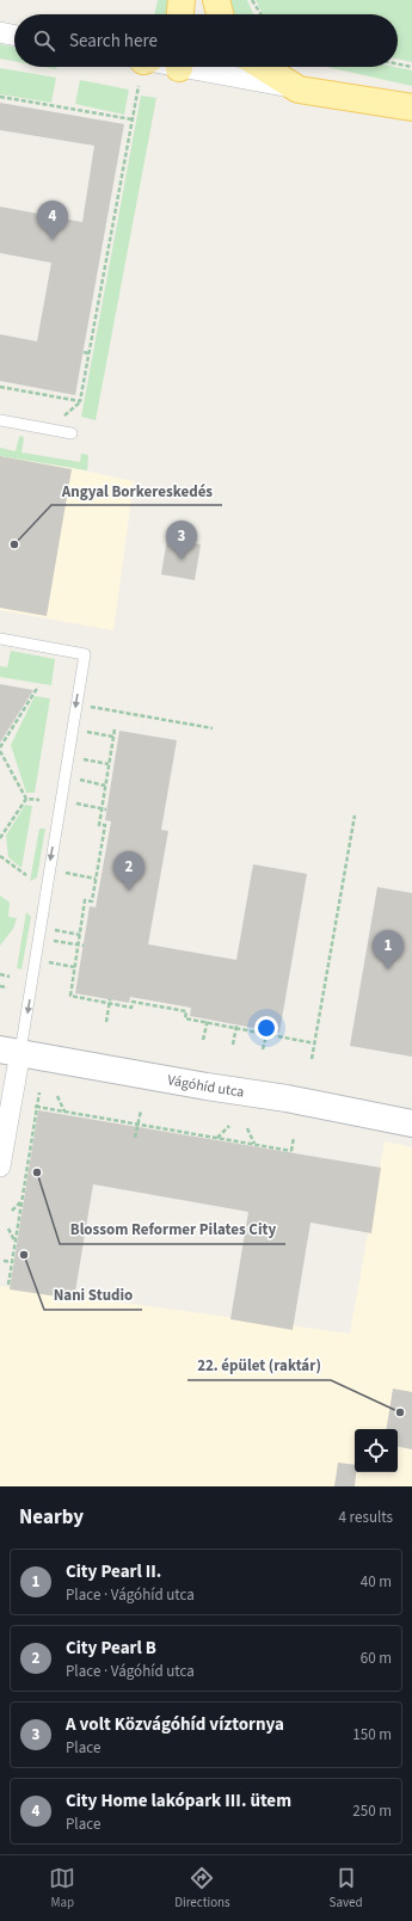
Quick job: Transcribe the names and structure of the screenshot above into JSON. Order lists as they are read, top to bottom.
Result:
{
  "streets": {
    "street": ["Vágóhíd utca"]
  },
  "places": [
    "Angyal Borkereskedés",
    "Blossom Reformer Pilates City",
    "Nani Studio",
    "22. épület (raktár)"
  ],
  "page": {
    "search": "Search here",
    "pins": [
      "4",
      "3",
      "2",
      "1"
    ],
    "heading": ["Nearby", "4 results"],
    "list": [
      {
        "mark": "1",
        "name": "City Pearl II.",
        "note": "Place · Vágóhíd utca",
        "value": "40 m"
      },
      {
        "mark": "2",
        "name": "City Pearl B",
        "note": "Place · Vágóhíd utca",
        "value": "60 m"
      },
      {
        "mark": "3",
        "name": "A volt Közvágóhíd víztornya",
        "note": "Place",
        "value": "150 m"
      },
      {
        "mark": "4",
        "name": "City Home lakópark III. ütem",
        "note": "Place",
        "value": "250 m"
      }
    ],
    "nav": ["Map", "Directions", "Saved"]
  }
}
